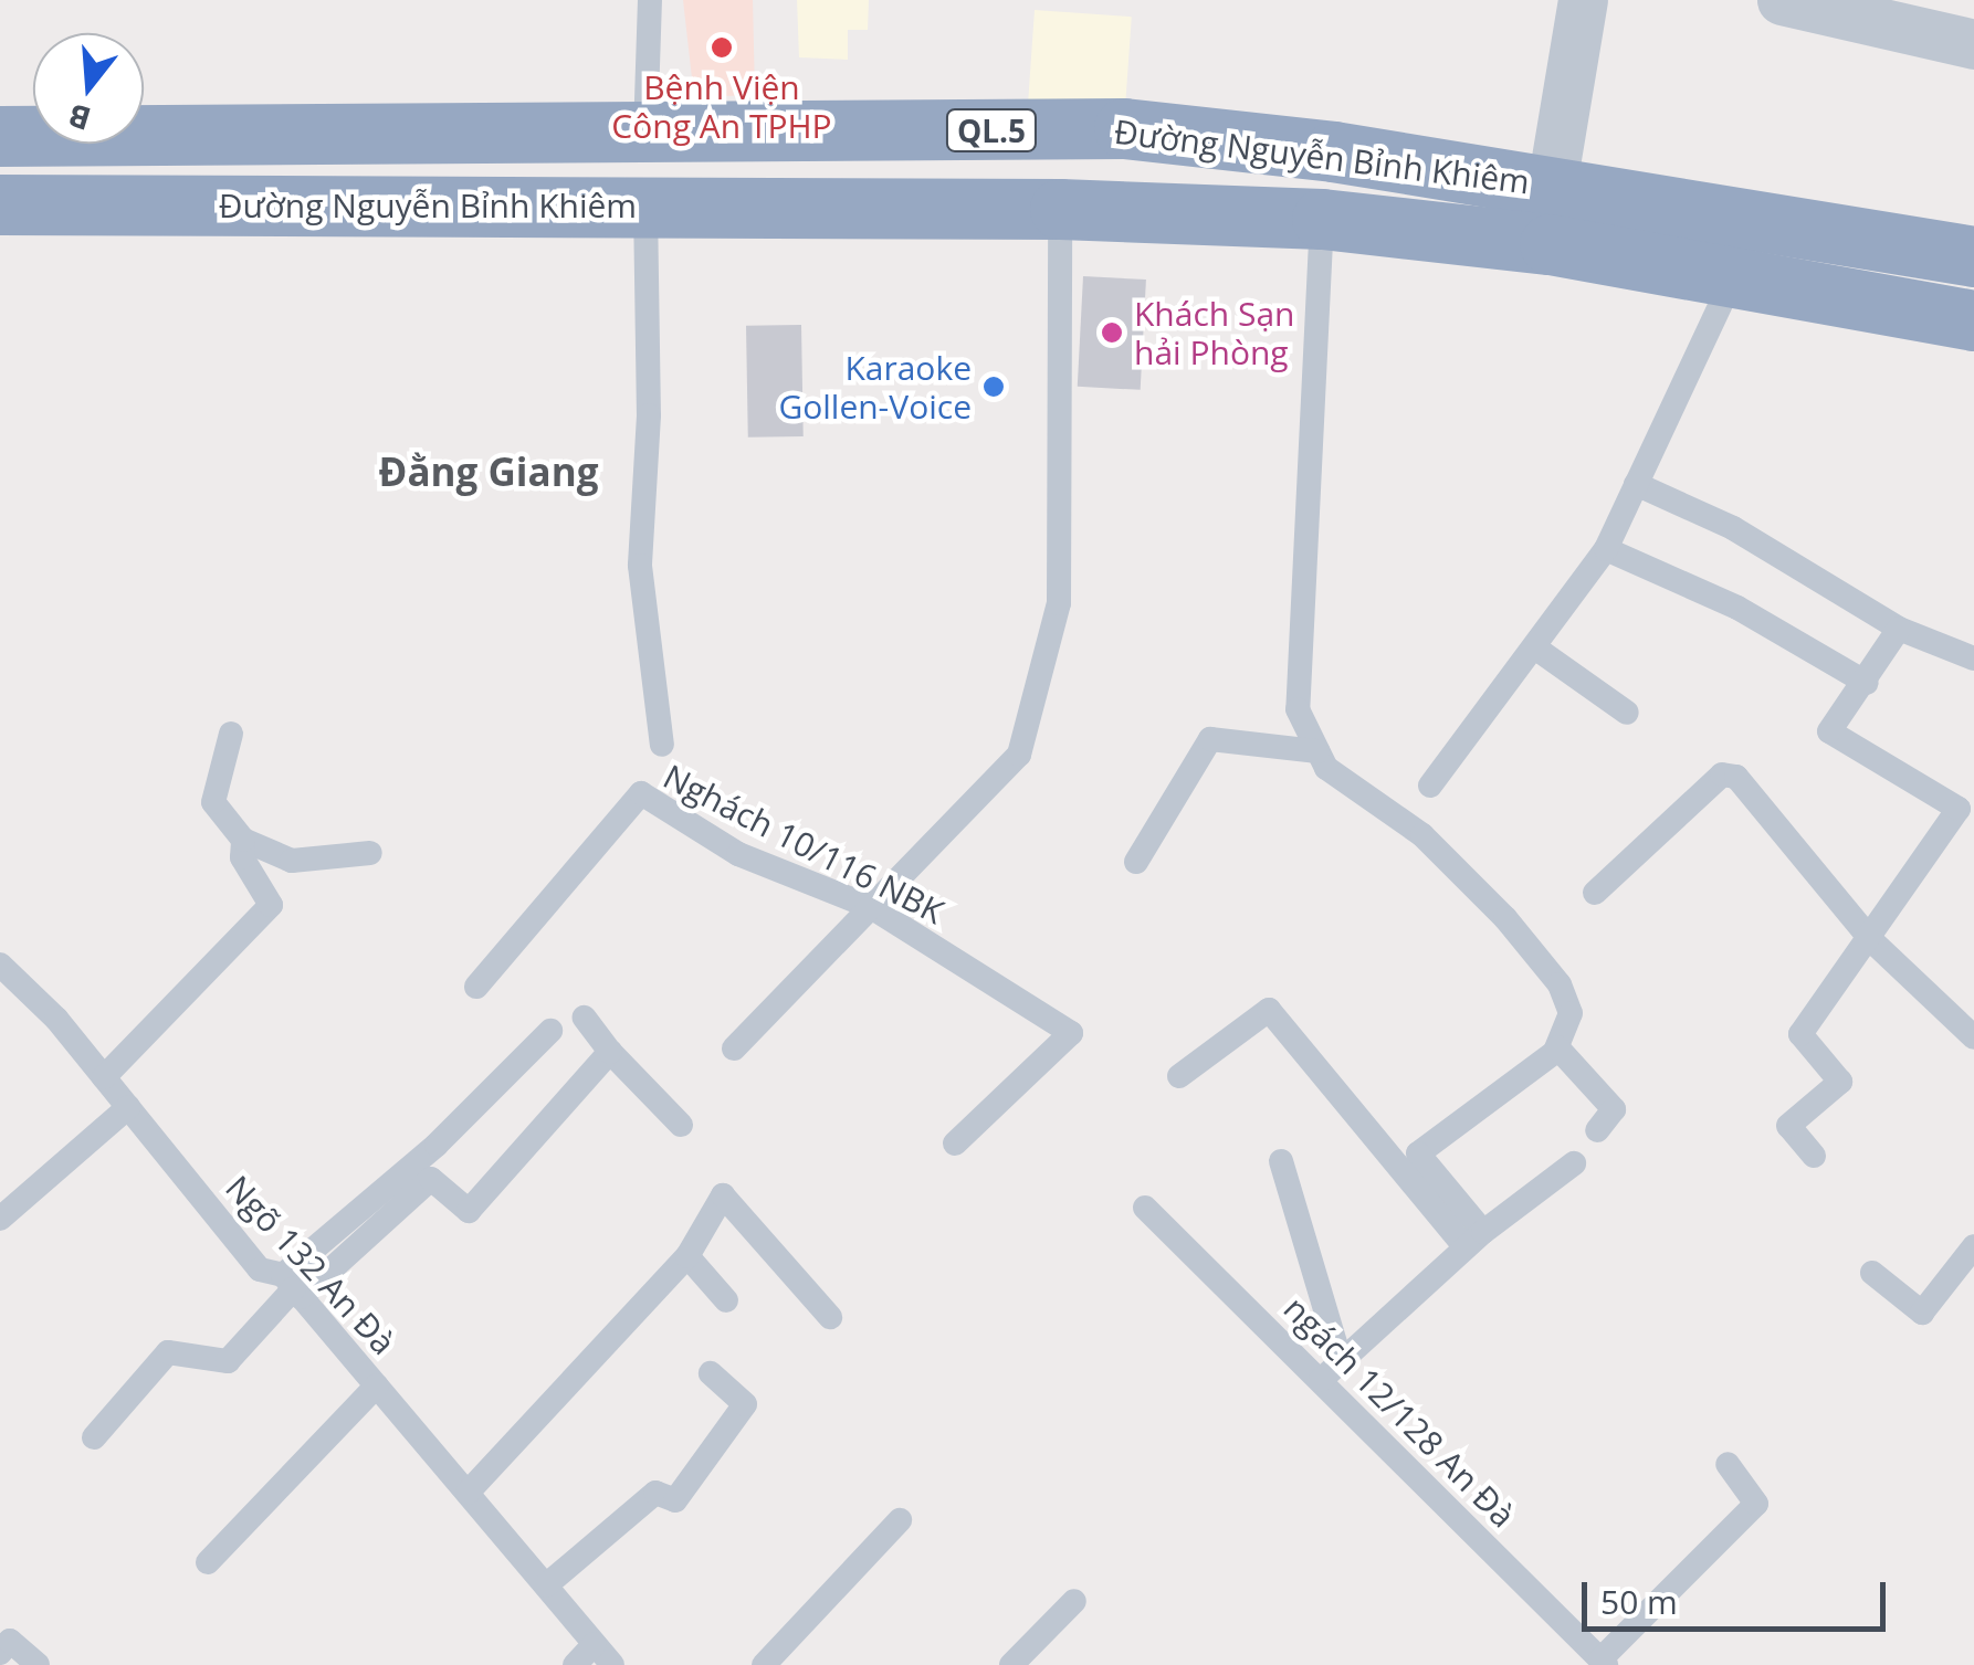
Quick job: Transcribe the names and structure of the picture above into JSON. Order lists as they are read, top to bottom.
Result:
{
  "streets": {
    "highway": ["QL.5", "Đường Nguyễn Bỉnh Khiêm"],
    "lane": ["Nghách 10/116 NBK", "Ngõ 132 An Đà", "ngách 12/128 An Đà"]
  },
  "districts": ["Đằng Giang"],
  "places": ["Bệnh Viện Công An TPHP", "Khách Sạn hải Phòng", "Karaoke Gollen-Voice"],
  "scale_bar": "50 m",
  "north": "bottom"
}
